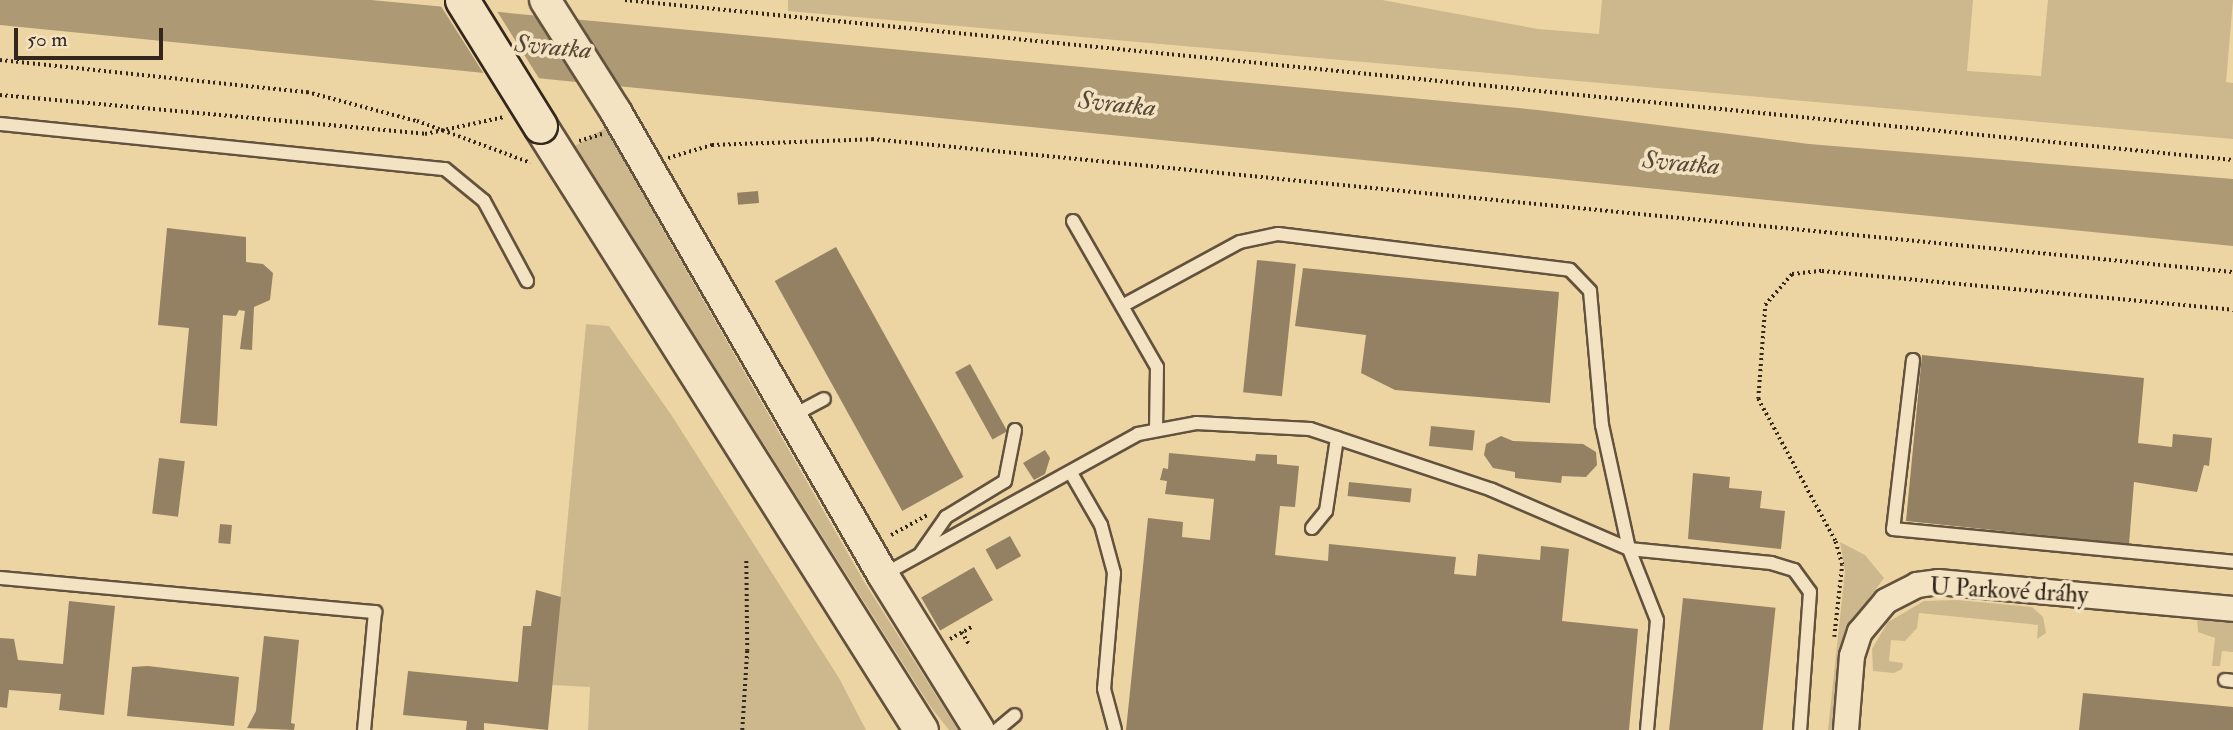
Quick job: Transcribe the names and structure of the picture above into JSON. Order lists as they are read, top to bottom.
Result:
{
  "streets": {
    "street": ["U Parkové dráhy"]
  },
  "water": ["Svratka"],
  "scale_bar": "50 m"
}
